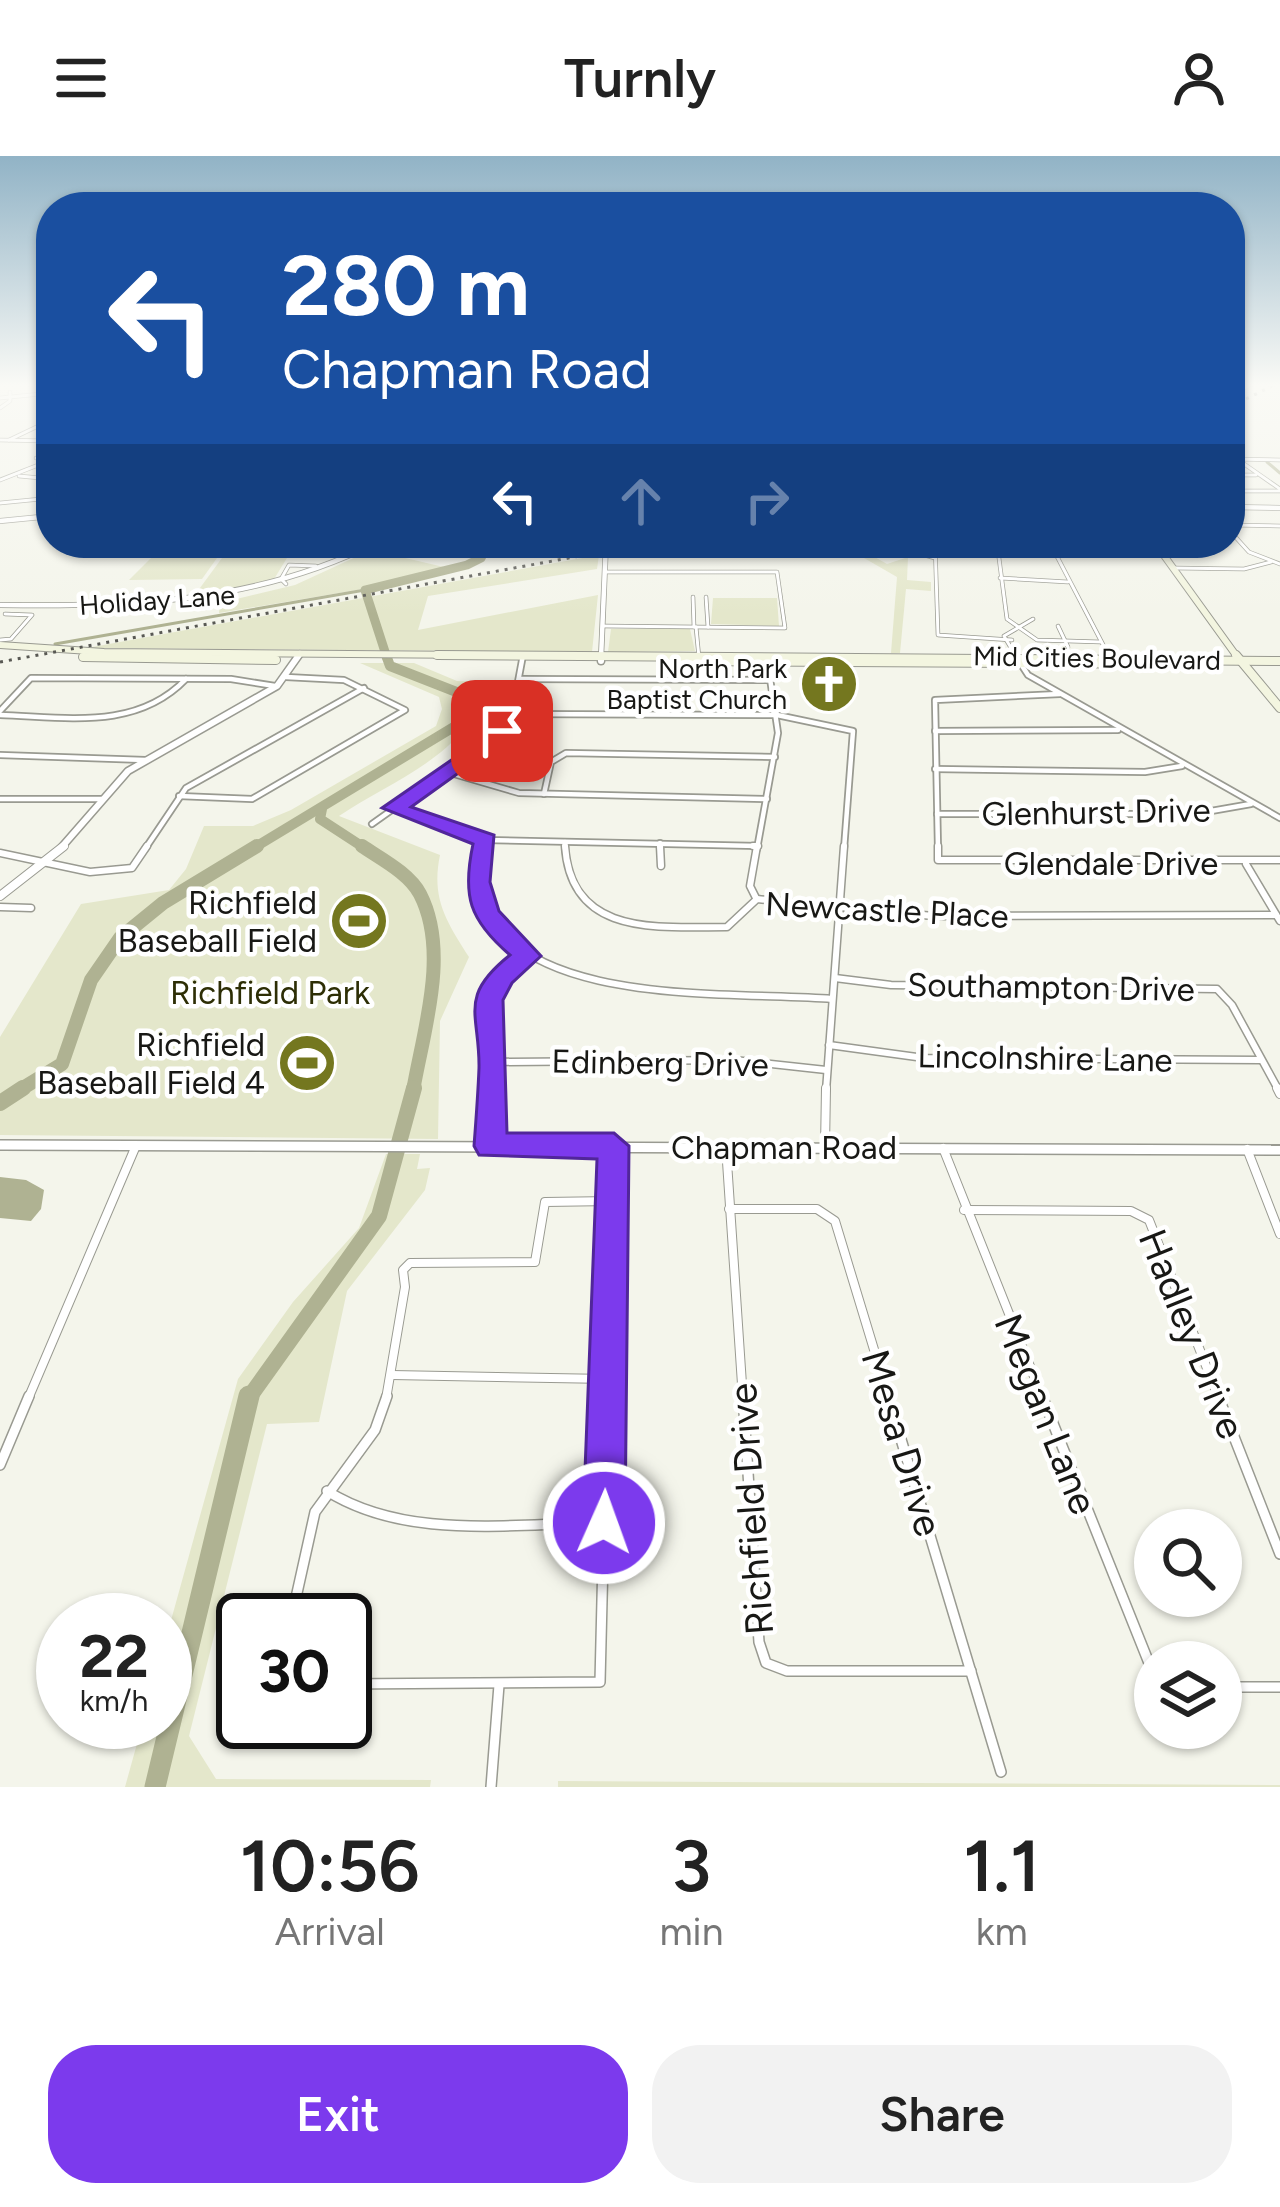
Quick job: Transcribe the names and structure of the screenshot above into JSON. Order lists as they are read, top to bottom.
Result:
{
  "streets": {
    "main road": ["Mid Cities Boulevard"],
    "street": [
      "Holiday Lane",
      "Glenhurst Drive",
      "Glendale Drive",
      "Newcastle Place",
      "Southampton Drive",
      "Lincolnshire Lane",
      "Edinberg Drive",
      "Chapman Road",
      "Hadley Drive",
      "Megan Lane",
      "Mesa Drive",
      "Richfield Drive"
    ]
  },
  "crossings": [
    ["Glenhurst Drive", "Glendale Drive"],
    ["Southampton Drive", "Lincolnshire Lane"],
    ["Chapman Road", "Megan Lane"],
    ["Chapman Road", "Richfield Drive"],
    ["Hadley Drive", "Megan Lane"],
    ["Mesa Drive", "Richfield Drive"]
  ],
  "parks": ["Richfield Park"],
  "places": {
    "church": ["North Park Baptist Church"],
    "sports": ["Richfield Baseball Field", "Richfield Baseball Field 4"]
  },
  "page": {
    "header": "Turnly",
    "turn": ["280 m", "Chapman Road"],
    "speed": "22 km/h",
    "limit": "30",
    "eta": [
      "10:56",
      "Arrival",
      "3",
      "min",
      "1.1",
      "km"
    ],
    "buttons": ["Exit", "Share"]
  }
}
